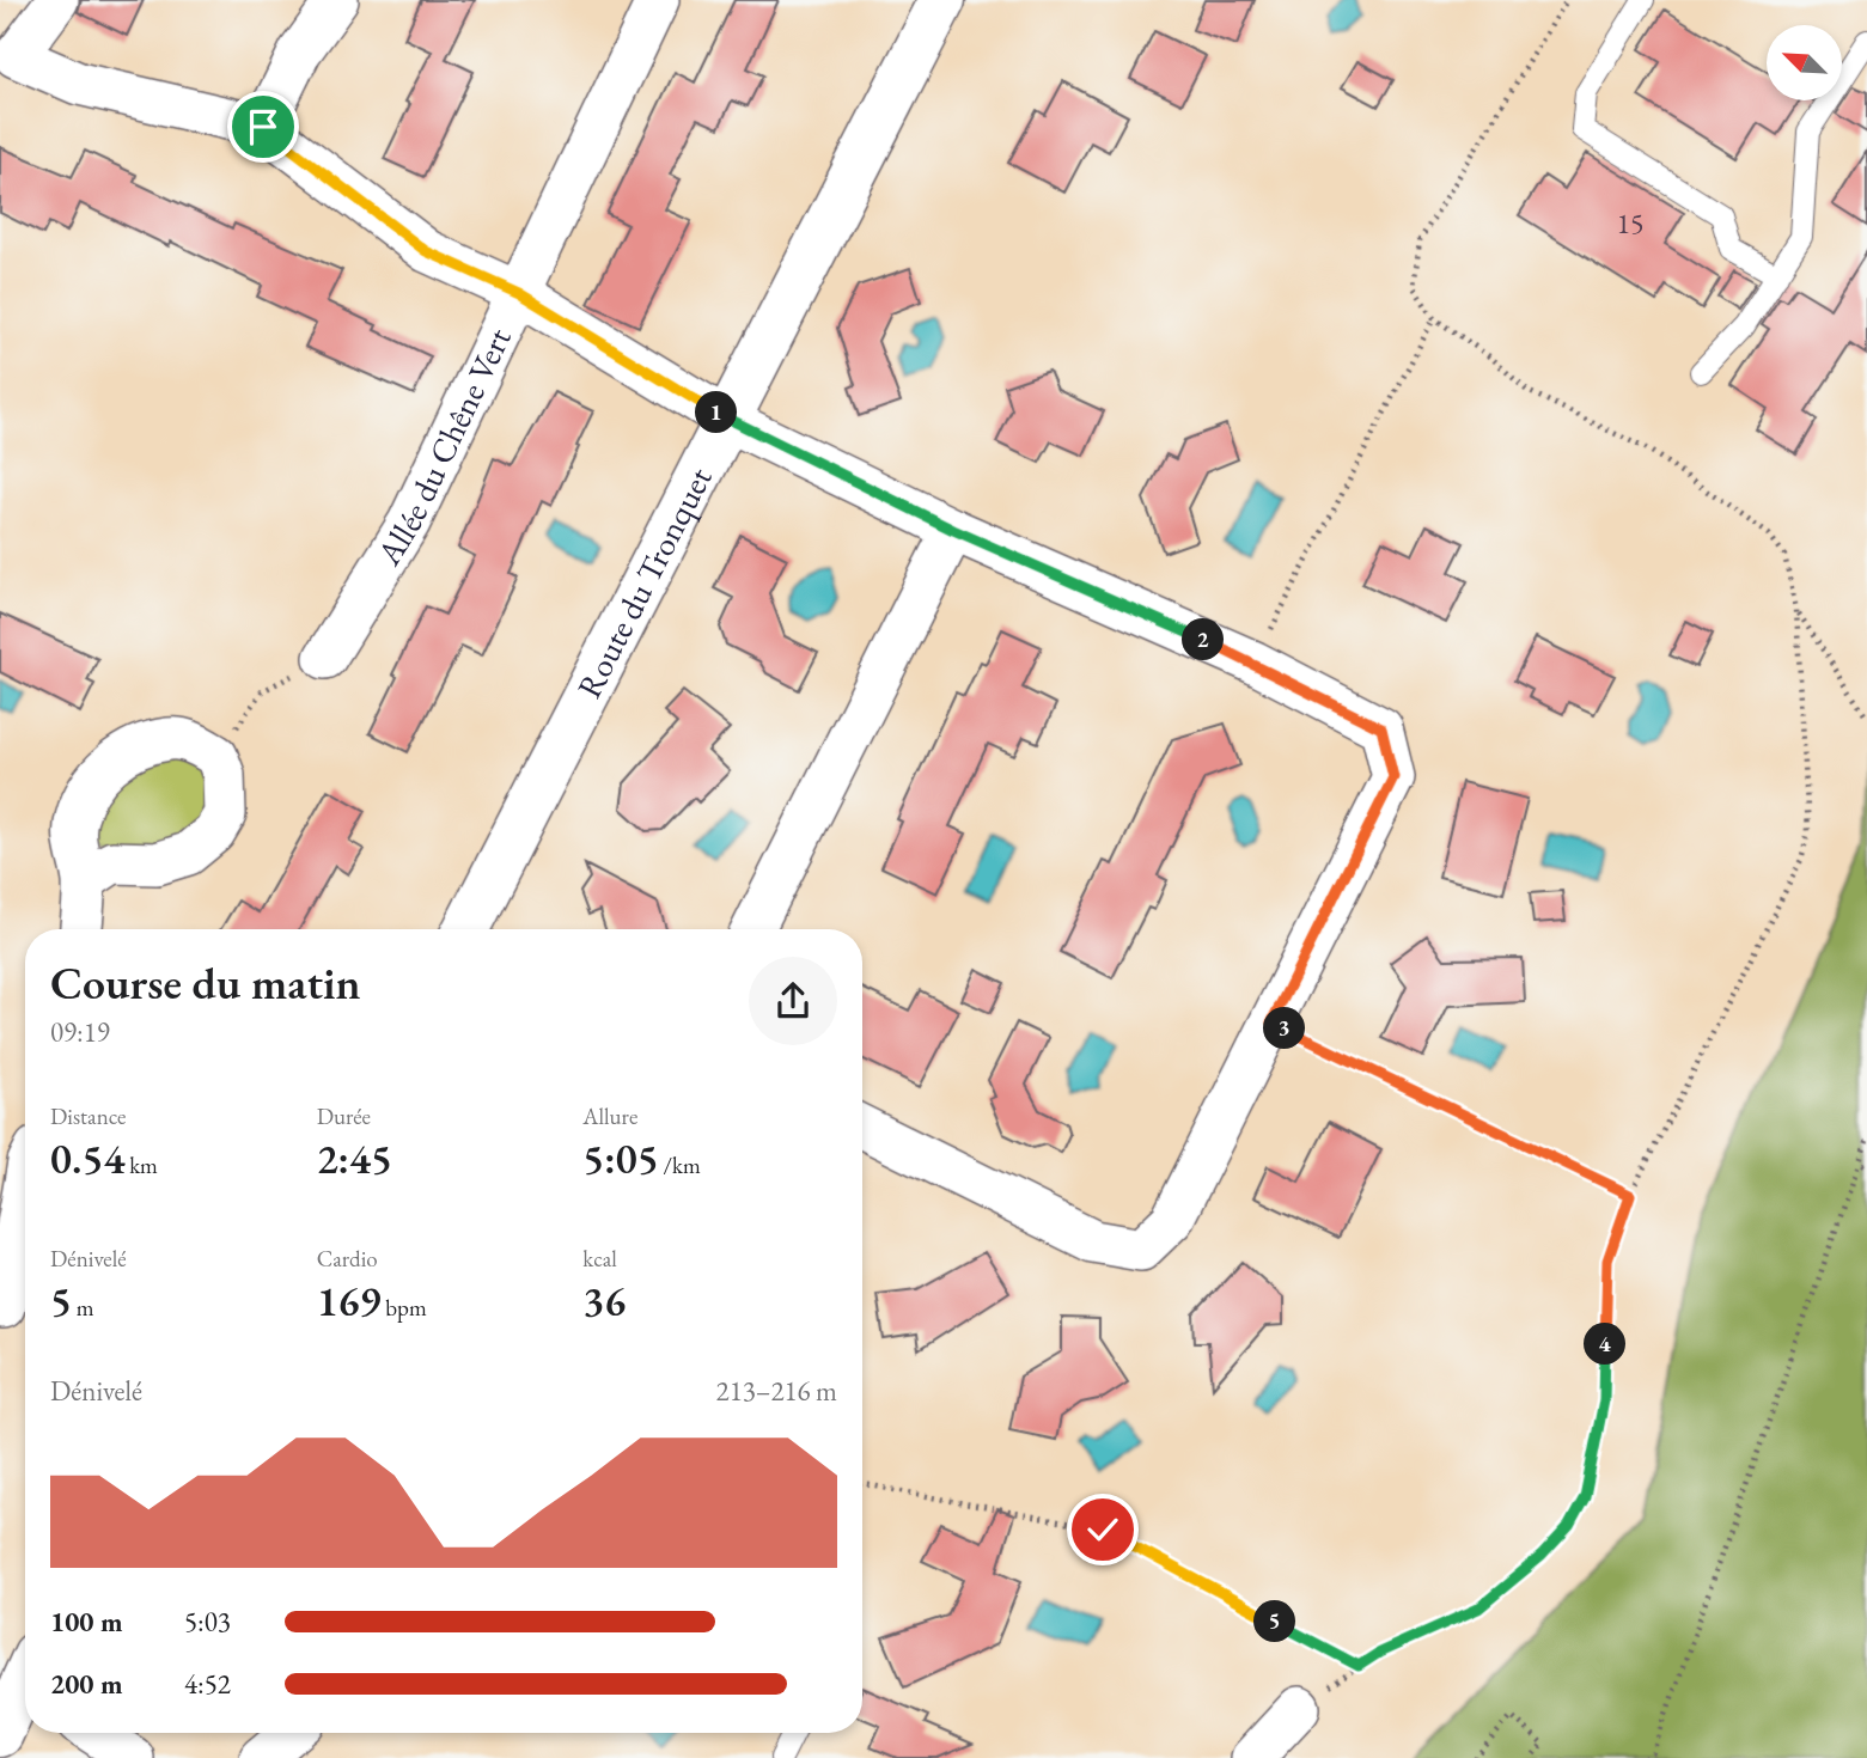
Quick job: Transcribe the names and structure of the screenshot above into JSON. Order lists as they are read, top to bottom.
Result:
{
  "streets": {
    "street": ["Allée du Chêne Vert", "Route du Tronquet"]
  },
  "house_numbers": ["15"],
  "north": "top left",
  "page": {
    "pins": [
      "1",
      "2",
      "3",
      "4",
      "5"
    ],
    "heading": ["Course du matin", "09:19"],
    "stats": [
      ["Distance", "0.54 km"],
      ["Durée", "2:45"],
      ["Allure", "5:05 /km"],
      ["Dénivelé", "5 m"],
      ["Cardio", "169 bpm"],
      ["kcal", "36"]
    ],
    "chart": ["Dénivelé", "213–216 m"],
    "list": [
      {
        "name": "100 m",
        "note": "5:03"
      },
      {
        "name": "200 m",
        "note": "4:52"
      }
    ]
  }
}
